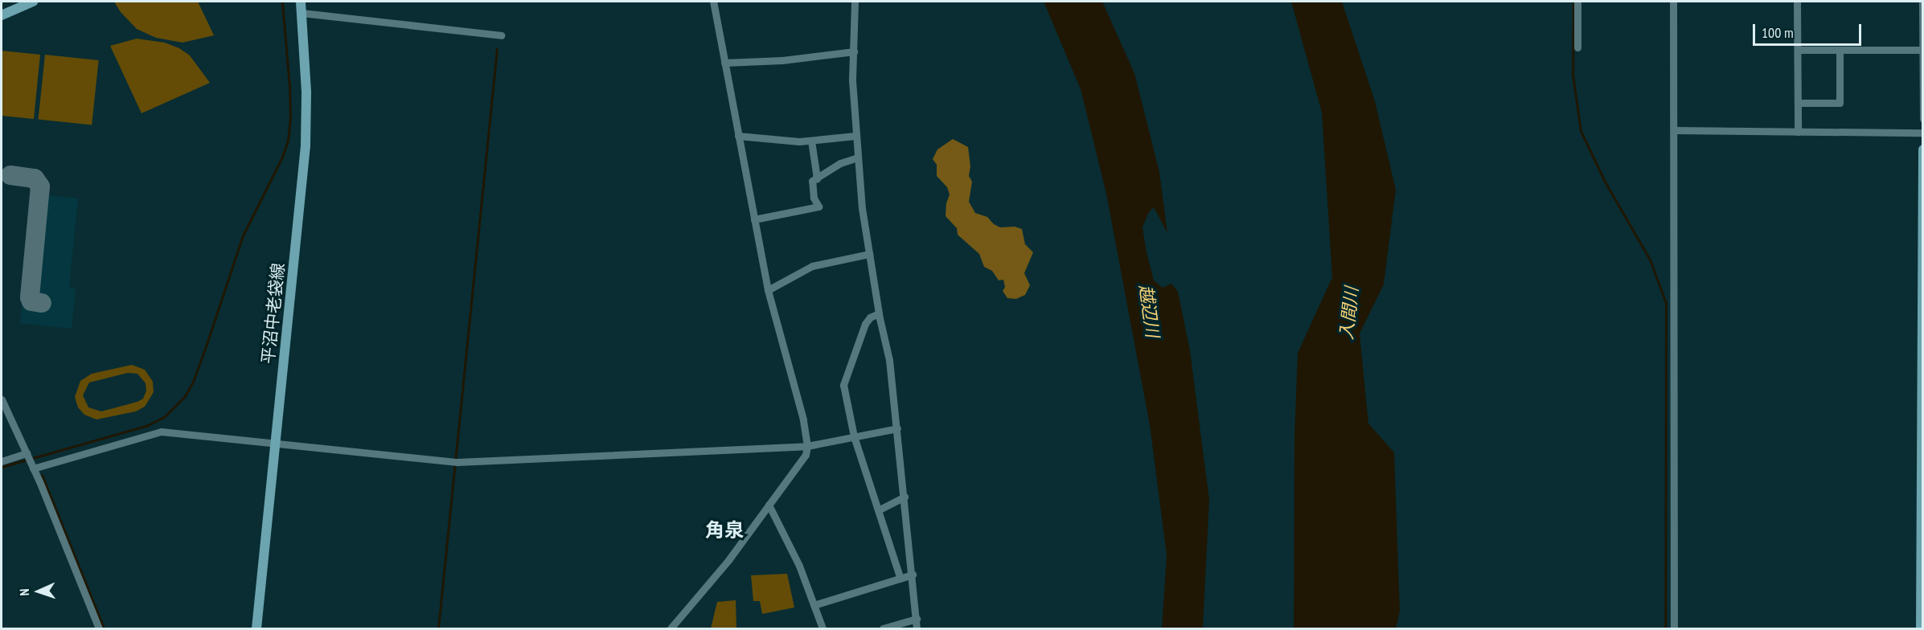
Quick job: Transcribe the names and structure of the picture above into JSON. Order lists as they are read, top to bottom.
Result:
{
  "streets": {
    "main road": ["平沼中老袋線"]
  },
  "districts": ["角泉"],
  "water": ["越辺川", "入間川"],
  "scale_bar": "100 m",
  "north": "left"
}
